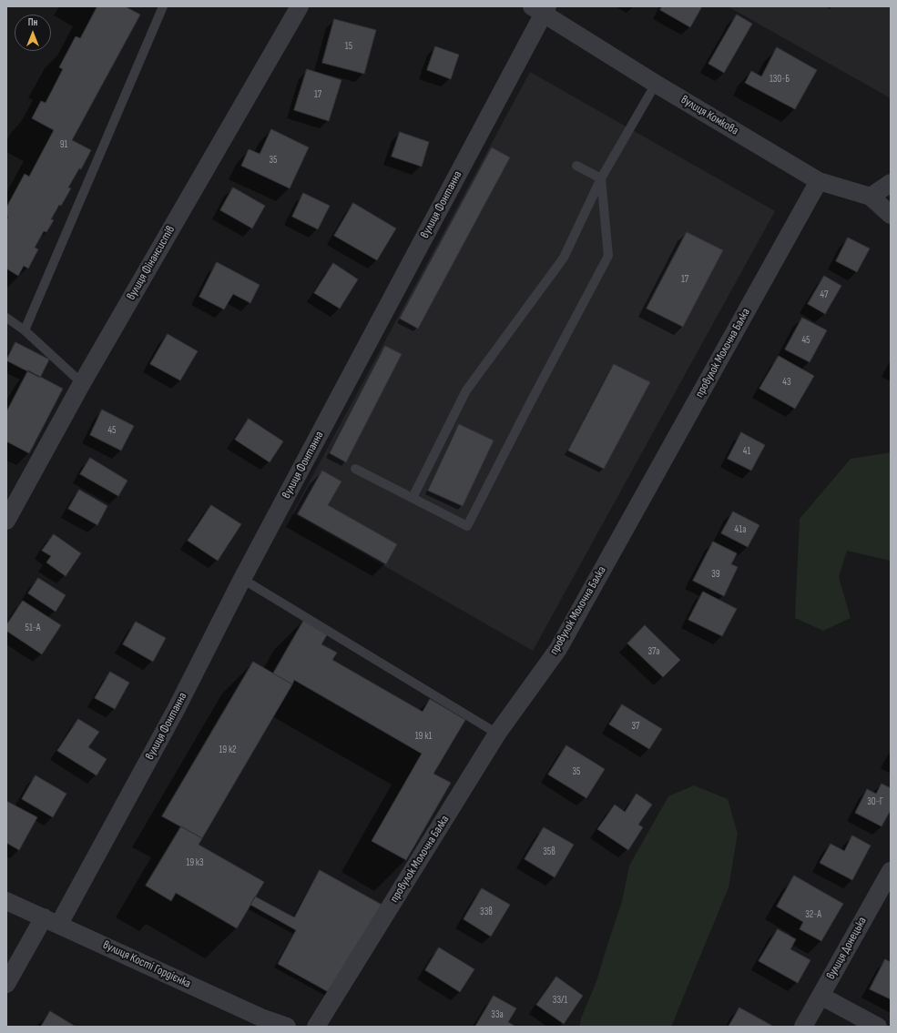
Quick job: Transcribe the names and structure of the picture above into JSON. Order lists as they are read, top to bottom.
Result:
{
  "streets": {
    "street": [
      "вулиця Комкова",
      "вулиця Фонтанна",
      "вулиця Фінансистів",
      "провулок Молочна Балка",
      "вулиця Донецька",
      "вулиця Кості Гордієнка"
    ]
  },
  "crossings": [
    ["вулиця Комкова", "вулиця Фонтанна"],
    ["вулиця Комкова", "провулок Молочна Балка"],
    ["вулиця Фонтанна", "вулиця Кості Гордієнка"]
  ],
  "house_numbers": [
    "15",
    "130-Б",
    "17",
    "91",
    "35",
    "17",
    "47",
    "45",
    "43",
    "45",
    "41",
    "41а",
    "39",
    "51-А",
    "37а",
    "37",
    "19 к1",
    "19 к2",
    "35",
    "30-Г",
    "35в",
    "19 к3",
    "33в",
    "32-А",
    "33/1",
    "33а"
  ],
  "north": "top"
}
